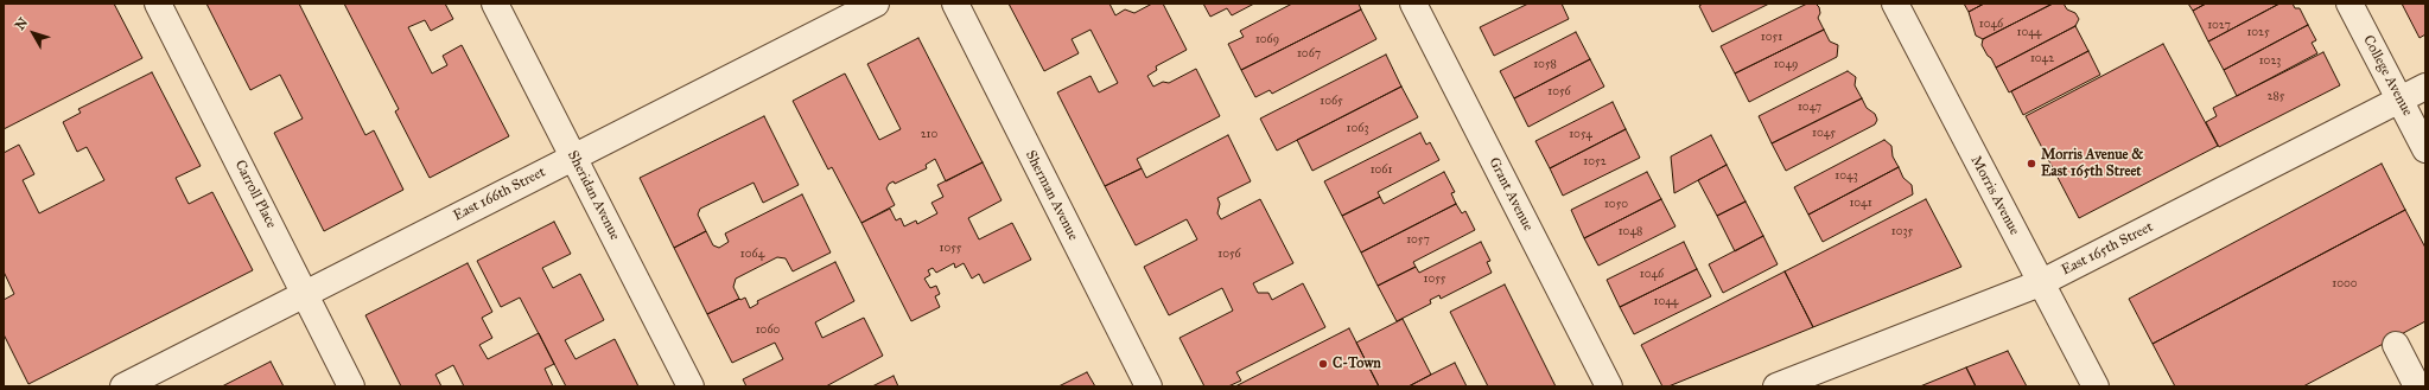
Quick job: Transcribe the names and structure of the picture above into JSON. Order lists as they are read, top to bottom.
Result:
{
  "streets": {
    "street": [
      "College Avenue",
      "Carroll Place",
      "East 166th Street",
      "Grant Avenue",
      "Sheridan Avenue",
      "Sherman Avenue",
      "Morris Avenue",
      "East 165th Street"
    ]
  },
  "crossings": [
    ["College Avenue", "East 165th Street"],
    ["Carroll Place", "East 166th Street"],
    ["East 166th Street", "Sheridan Avenue"],
    ["Morris Avenue", "East 165th Street"]
  ],
  "places": ["Morris Avenue & East 165th Street", "C-Town"],
  "house_numbers": [
    "1046",
    "1027",
    "1044",
    "1025",
    "1051",
    "1069",
    "1067",
    "1042",
    "1023",
    "1058",
    "1049",
    "1056",
    "285",
    "1065",
    "1047",
    "1063",
    "1045",
    "210",
    "1054",
    "1052",
    "1061",
    "1043",
    "1041",
    "1050",
    "1048",
    "1035",
    "1057",
    "1055",
    "1064",
    "1056",
    "1046",
    "1055",
    "1000",
    "1044",
    "1060"
  ],
  "north": "top left"
}
